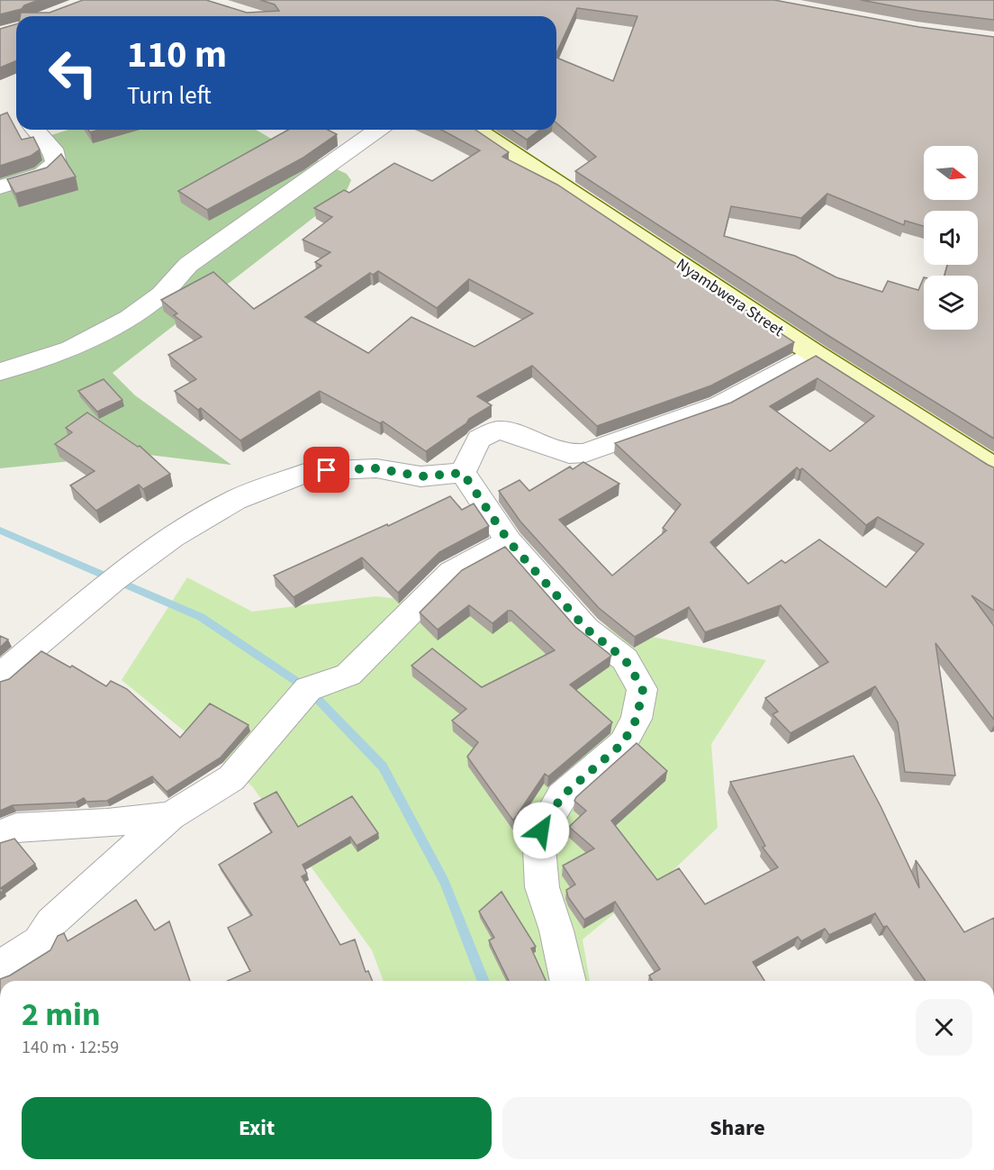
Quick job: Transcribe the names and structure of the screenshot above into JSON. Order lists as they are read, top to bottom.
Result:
{
  "streets": {
    "street": ["Nyambwera Street"]
  },
  "north": "right",
  "page": {
    "turn": ["110 m", "Turn left"],
    "heading": ["2 min", "140 m · 12:59"],
    "buttons": ["Exit", "Share"]
  }
}
